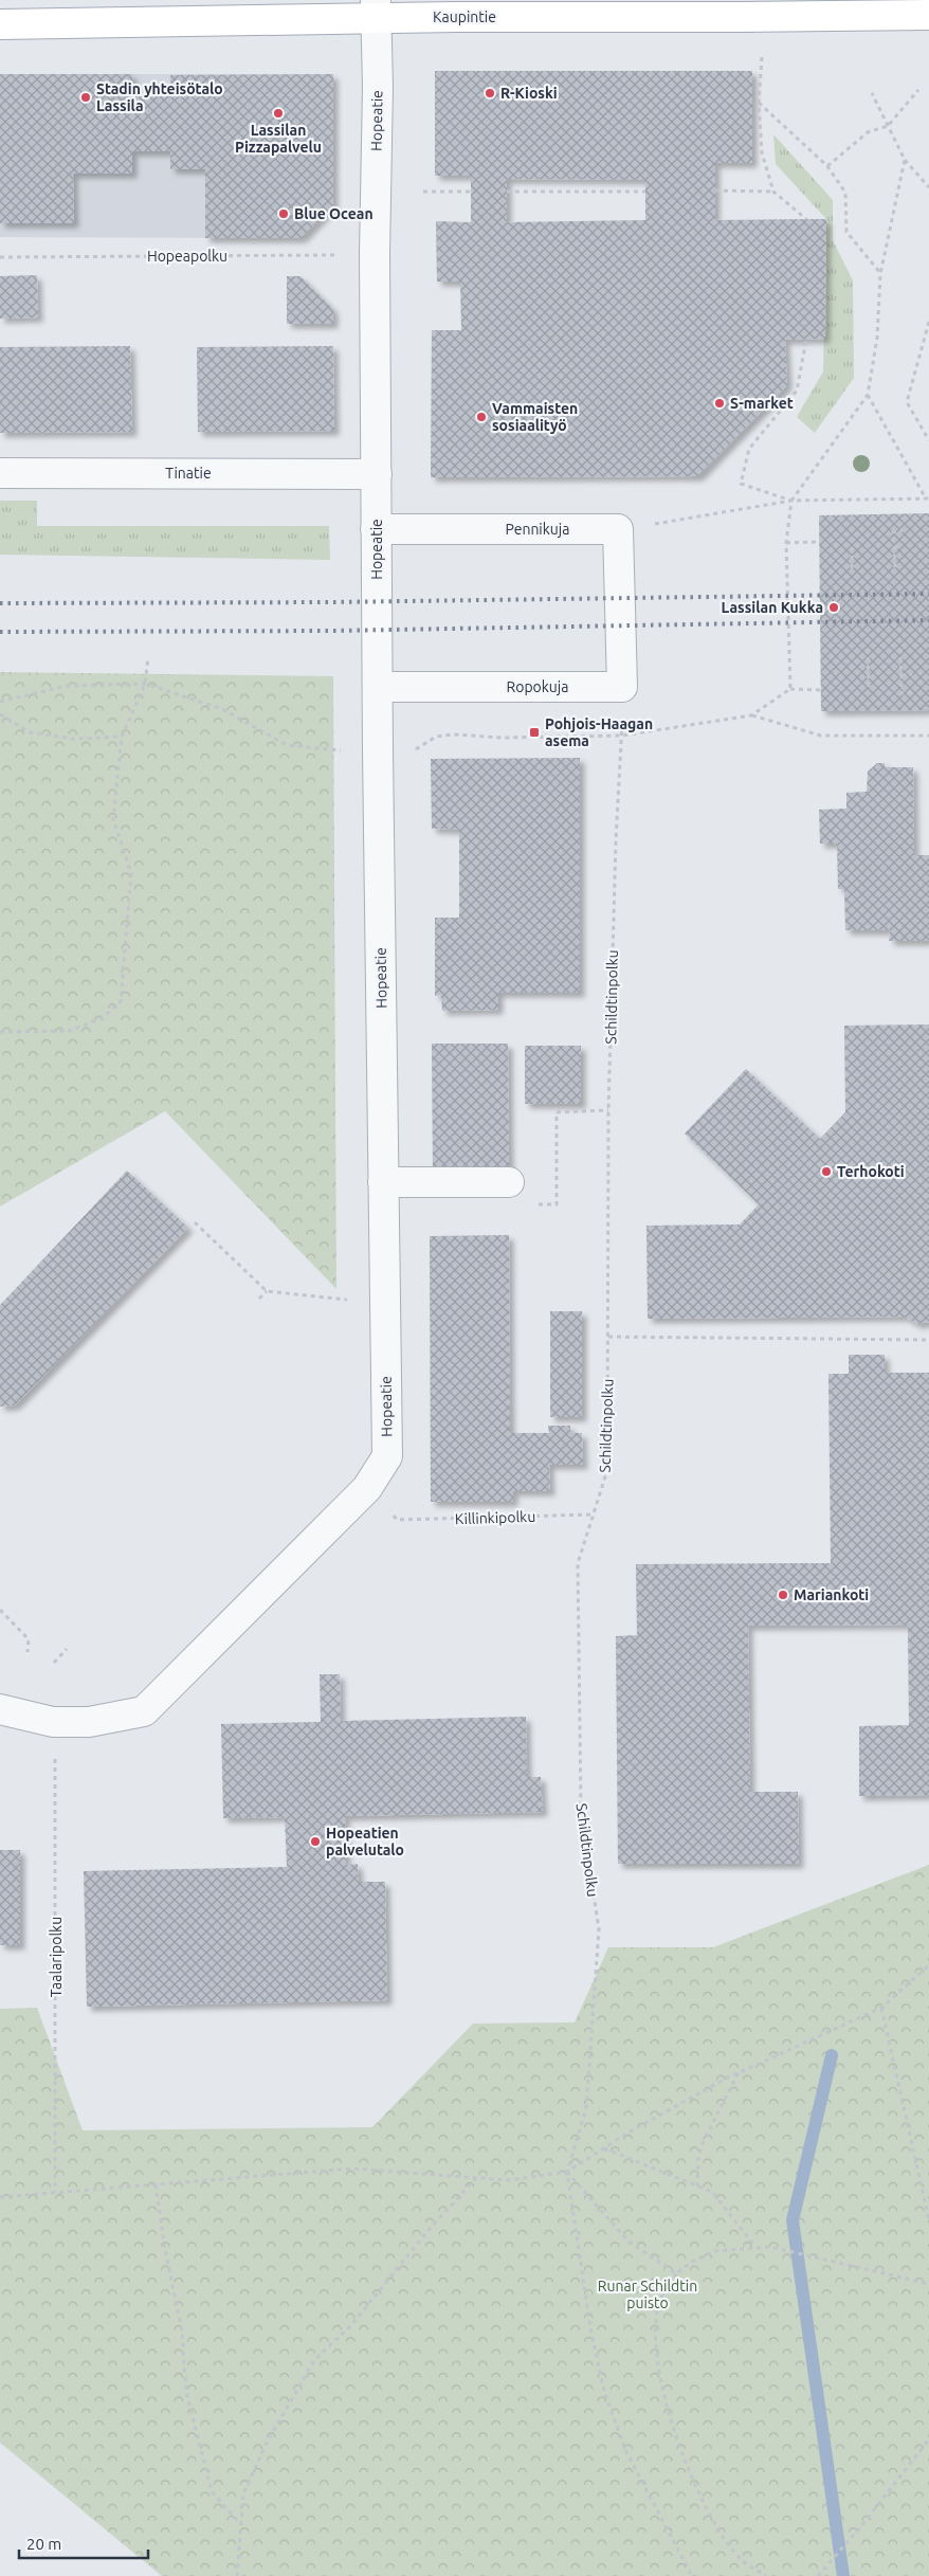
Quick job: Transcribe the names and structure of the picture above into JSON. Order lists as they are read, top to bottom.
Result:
{
  "streets": {
    "main road": ["Kaupintie"],
    "street": [
      "Hopeatie",
      "Tinatie",
      "Pennikuja",
      "Ropokuja"
    ],
    "path": [
      "Hopeapolku",
      "Schildtinpolku",
      "Killinkipolku",
      "Taalaripolku"
    ]
  },
  "crossings": [
    ["Kaupintie", "Hopeatie"],
    ["Hopeatie", "Hopeapolku"],
    ["Hopeatie", "Tinatie"],
    ["Hopeatie", "Pennikuja"],
    ["Hopeatie", "Ropokuja"],
    ["Hopeatie", "Taalaripolku"],
    ["Pennikuja", "Ropokuja"],
    ["Schildtinpolku", "Killinkipolku"]
  ],
  "parks": ["Runar Schildtin puisto"],
  "places": {
    "other": [
      "R-Kioski",
      "Stadin yhteisötalo Lassila",
      "Lassilan Pizzapalvelu",
      "Blue Ocean",
      "S-market",
      "Vammaisten sosiaalityö",
      "Lassilan Kukka",
      "Terhokoti",
      "Mariankoti",
      "Hopeatien palvelutalo"
    ],
    "transit": ["Pohjois-Haagan asema"]
  },
  "scale_bar": "20 m"
}
